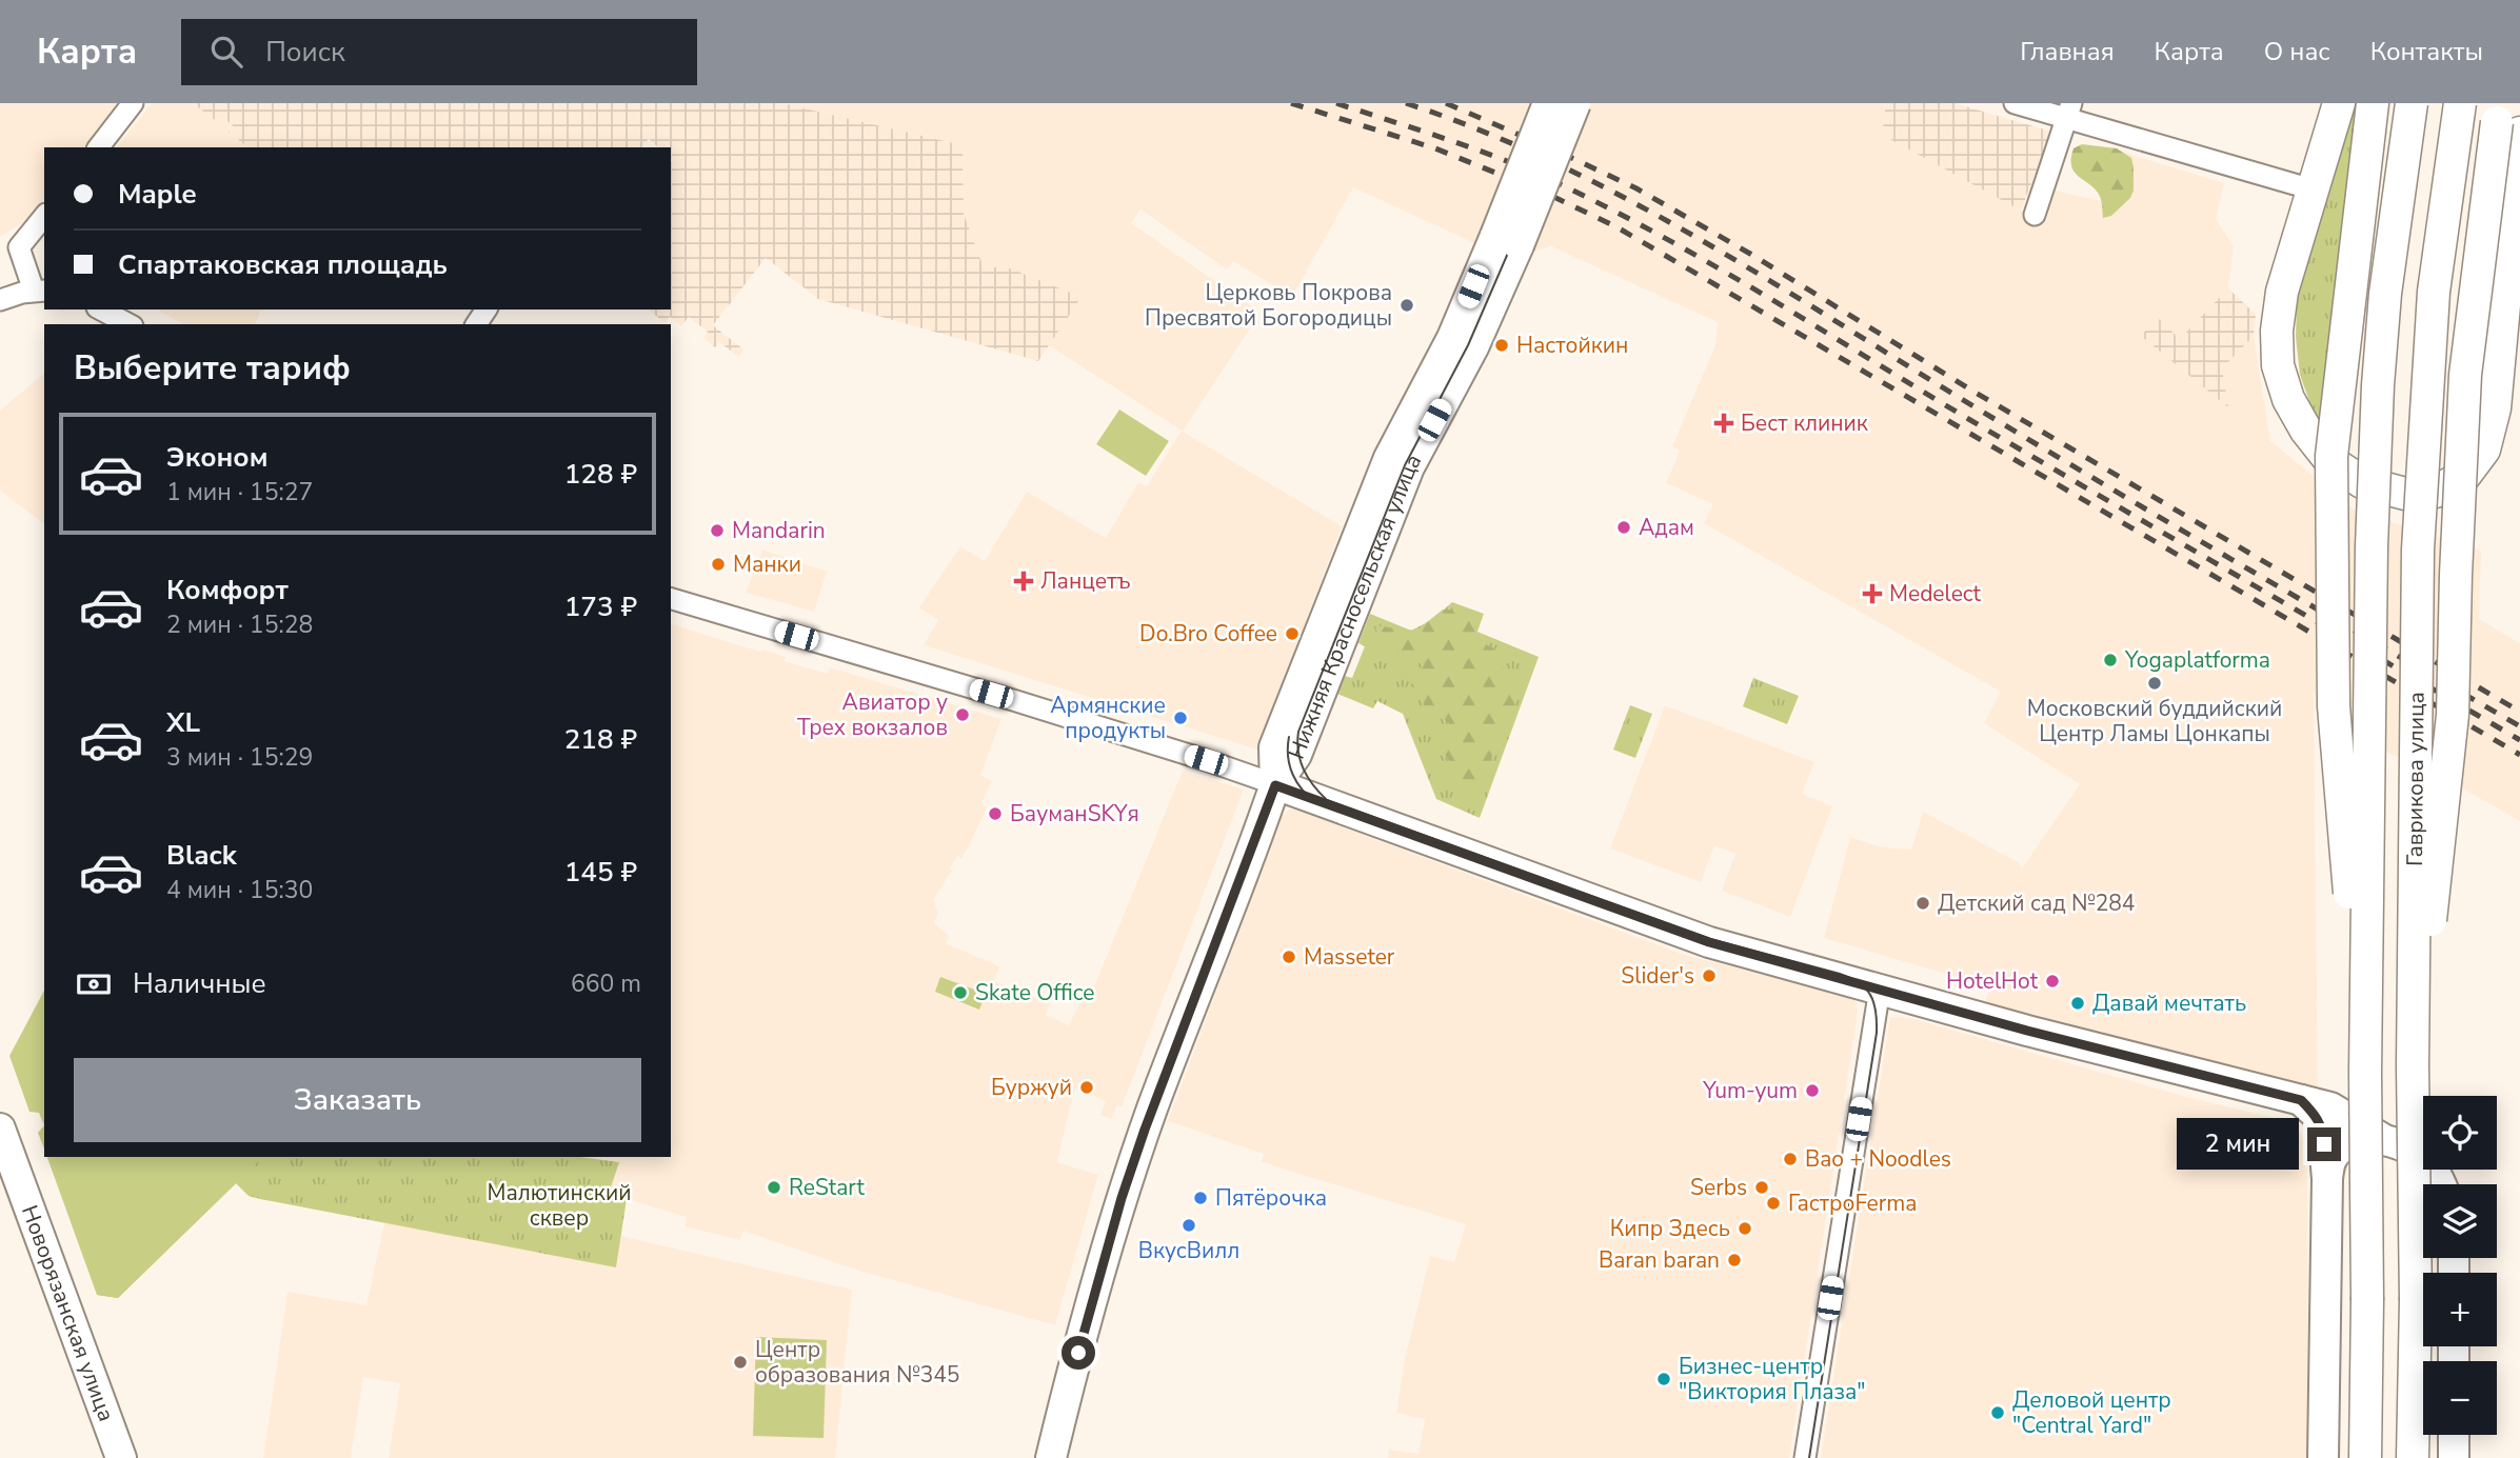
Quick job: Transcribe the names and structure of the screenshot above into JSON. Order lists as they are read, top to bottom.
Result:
{
  "streets": {
    "main road": ["Гаврикова улица"],
    "street": ["Нижняя Красносельская улица", "Новорязанская улица"]
  },
  "parks": ["Малютинский сквер"],
  "places": {
    "other": [
      "Церковь Покрова Пресвятой Богородицы",
      "Настойкин",
      "Адам",
      "Mandarin",
      "Манки",
      "Do.Bro Coffee",
      "Yogaplatforma",
      "Московский буддийский Центр Ламы Цонкапы",
      "Авиатор у Трех вокзалов",
      "Армянские продукты",
      "БауманSKYя",
      "Детский сад №284",
      "Masseter",
      "Slider's",
      "HotelHot",
      "Skate Office",
      "Давай мечтать",
      "Буржуй",
      "Yum-yum",
      "Bao + Noodles",
      "ReStart",
      "Serbs",
      "Пятёрочка",
      "ГастроFerma",
      "ВкусВилл",
      "Кипр Здесь",
      "Baran baran",
      "Центр образования №345",
      "Бизнес-центр \"Виктория Плаза\"",
      "Деловой центр \"Central Yard\""
    ],
    "health": ["Бест клиник", "Ланцетъ", "Medelect"]
  },
  "page": {
    "header": "Карта",
    "search": "Поиск",
    "nav": [
      "Главная",
      "Карта",
      "О нас",
      "Контакты"
    ],
    "banner": ["Maple", "Спартаковская площадь"],
    "heading": "Выберите тариф",
    "list": [
      {
        "name": "Эконом",
        "note": "1 мин · 15:27",
        "value": "128 ₽"
      },
      {
        "name": "Комфорт",
        "note": "2 мин · 15:28",
        "value": "173 ₽"
      },
      {
        "name": "XL",
        "note": "3 мин · 15:29",
        "value": "218 ₽"
      },
      {
        "name": "Black",
        "note": "4 мин · 15:30",
        "value": "145 ₽"
      }
    ],
    "pay": ["Наличные", "660 m"],
    "buttons": "Заказать",
    "map_buttons": ["+", "−"],
    "bubble": "2 мин"
  }
}
